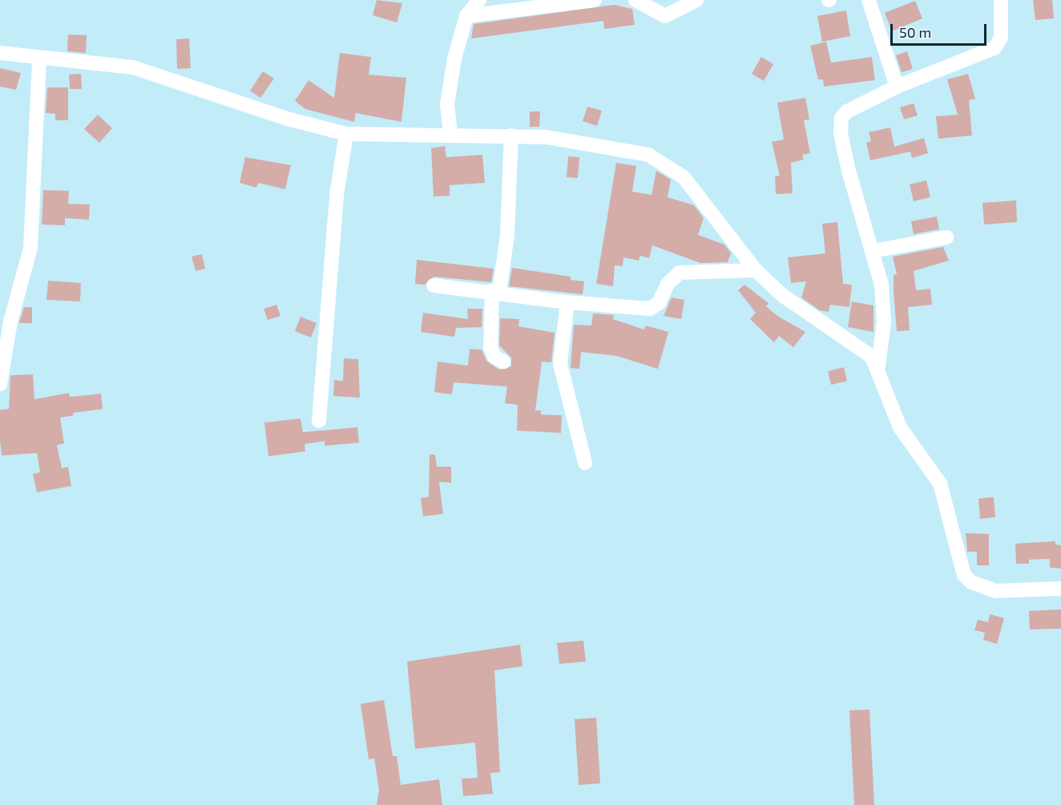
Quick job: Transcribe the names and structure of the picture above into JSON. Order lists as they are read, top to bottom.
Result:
{
  "scale_bar": "50 m"
}
